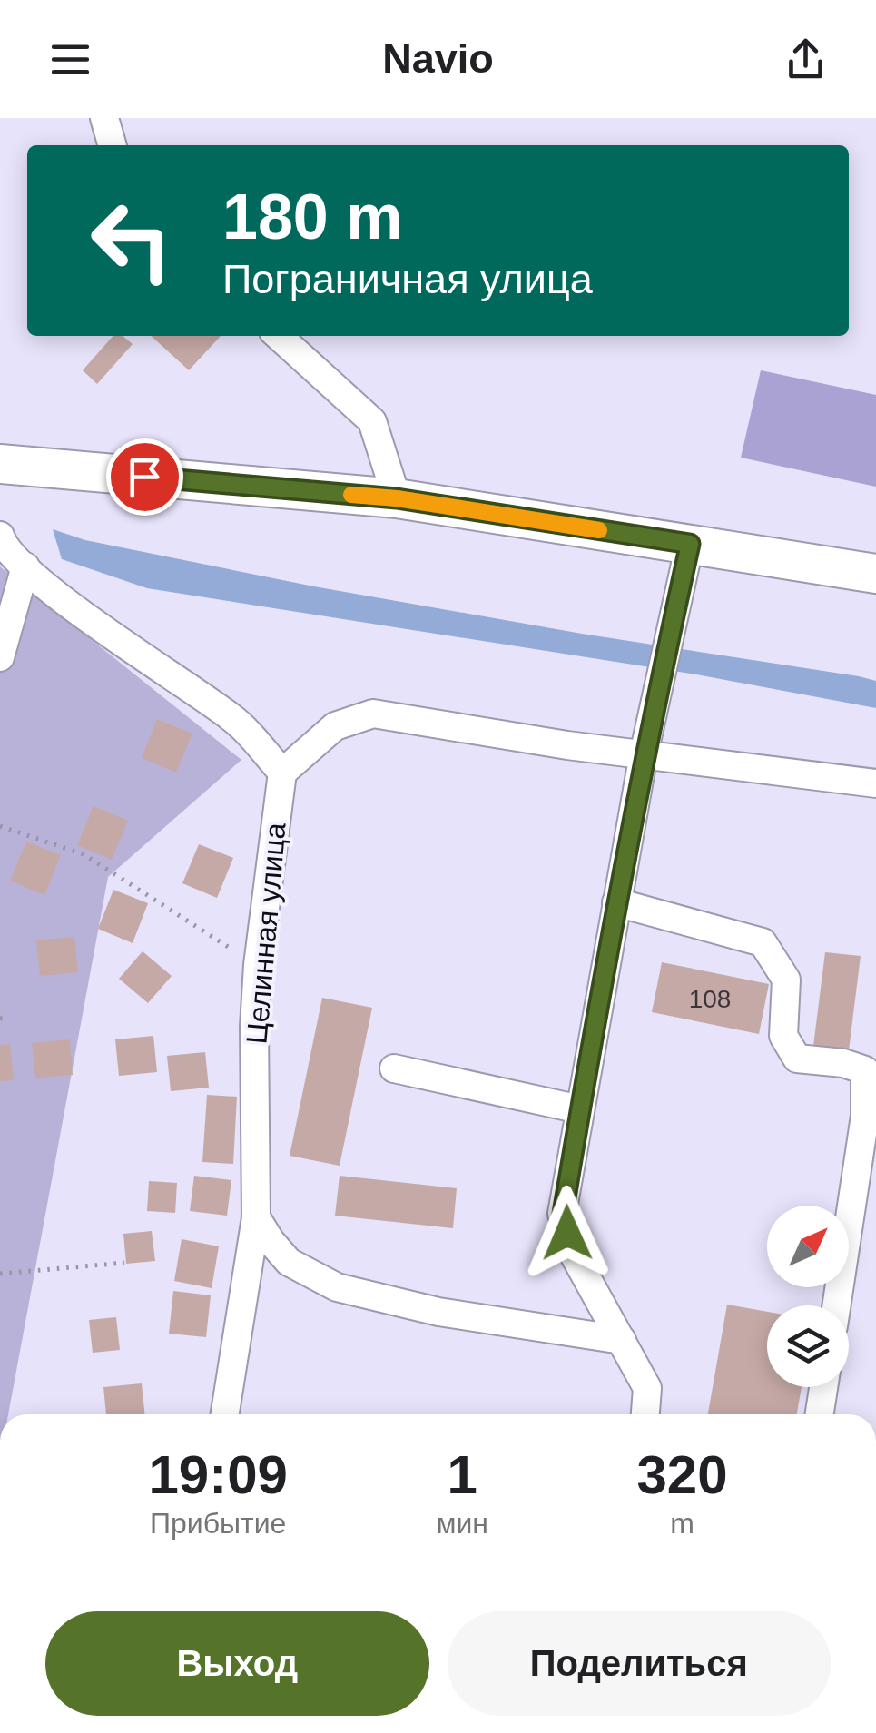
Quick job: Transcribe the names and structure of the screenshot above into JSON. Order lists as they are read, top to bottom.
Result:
{
  "streets": {
    "street": ["Целинная улица"]
  },
  "house_numbers": ["108"],
  "north": "top right",
  "page": {
    "header": "Navio",
    "turn": ["180 m", "Пограничная улица"],
    "eta": [
      "19:09",
      "Прибытие",
      "1",
      "мин",
      "320",
      "m"
    ],
    "buttons": ["Выход", "Поделиться"]
  }
}
